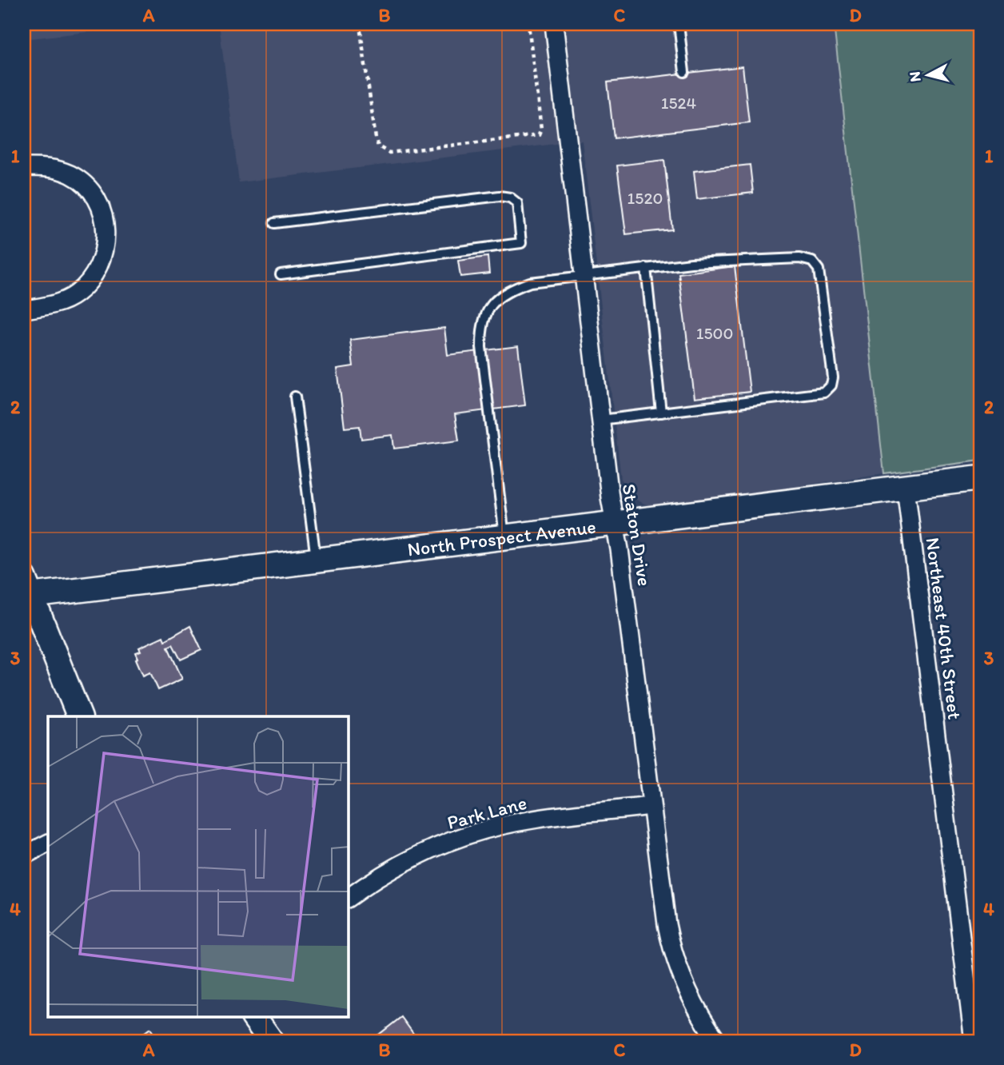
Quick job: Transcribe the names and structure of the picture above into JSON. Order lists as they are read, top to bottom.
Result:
{
  "streets": {
    "street": [
      "Staton Drive",
      "North Prospect Avenue",
      "Northeast 40th Street",
      "Park Lane"
    ]
  },
  "crossings": [
    ["Staton Drive", "North Prospect Avenue"],
    ["Staton Drive", "Park Lane"],
    ["North Prospect Avenue", "Northeast 40th Street"]
  ],
  "house_numbers": ["1524", "1520", "1500"],
  "north": "left",
  "grid": {
    "columns": [
      "A",
      "B",
      "C",
      "D"
    ],
    "rows": [
      "1",
      "2",
      "3",
      "4"
    ]
  }
}
